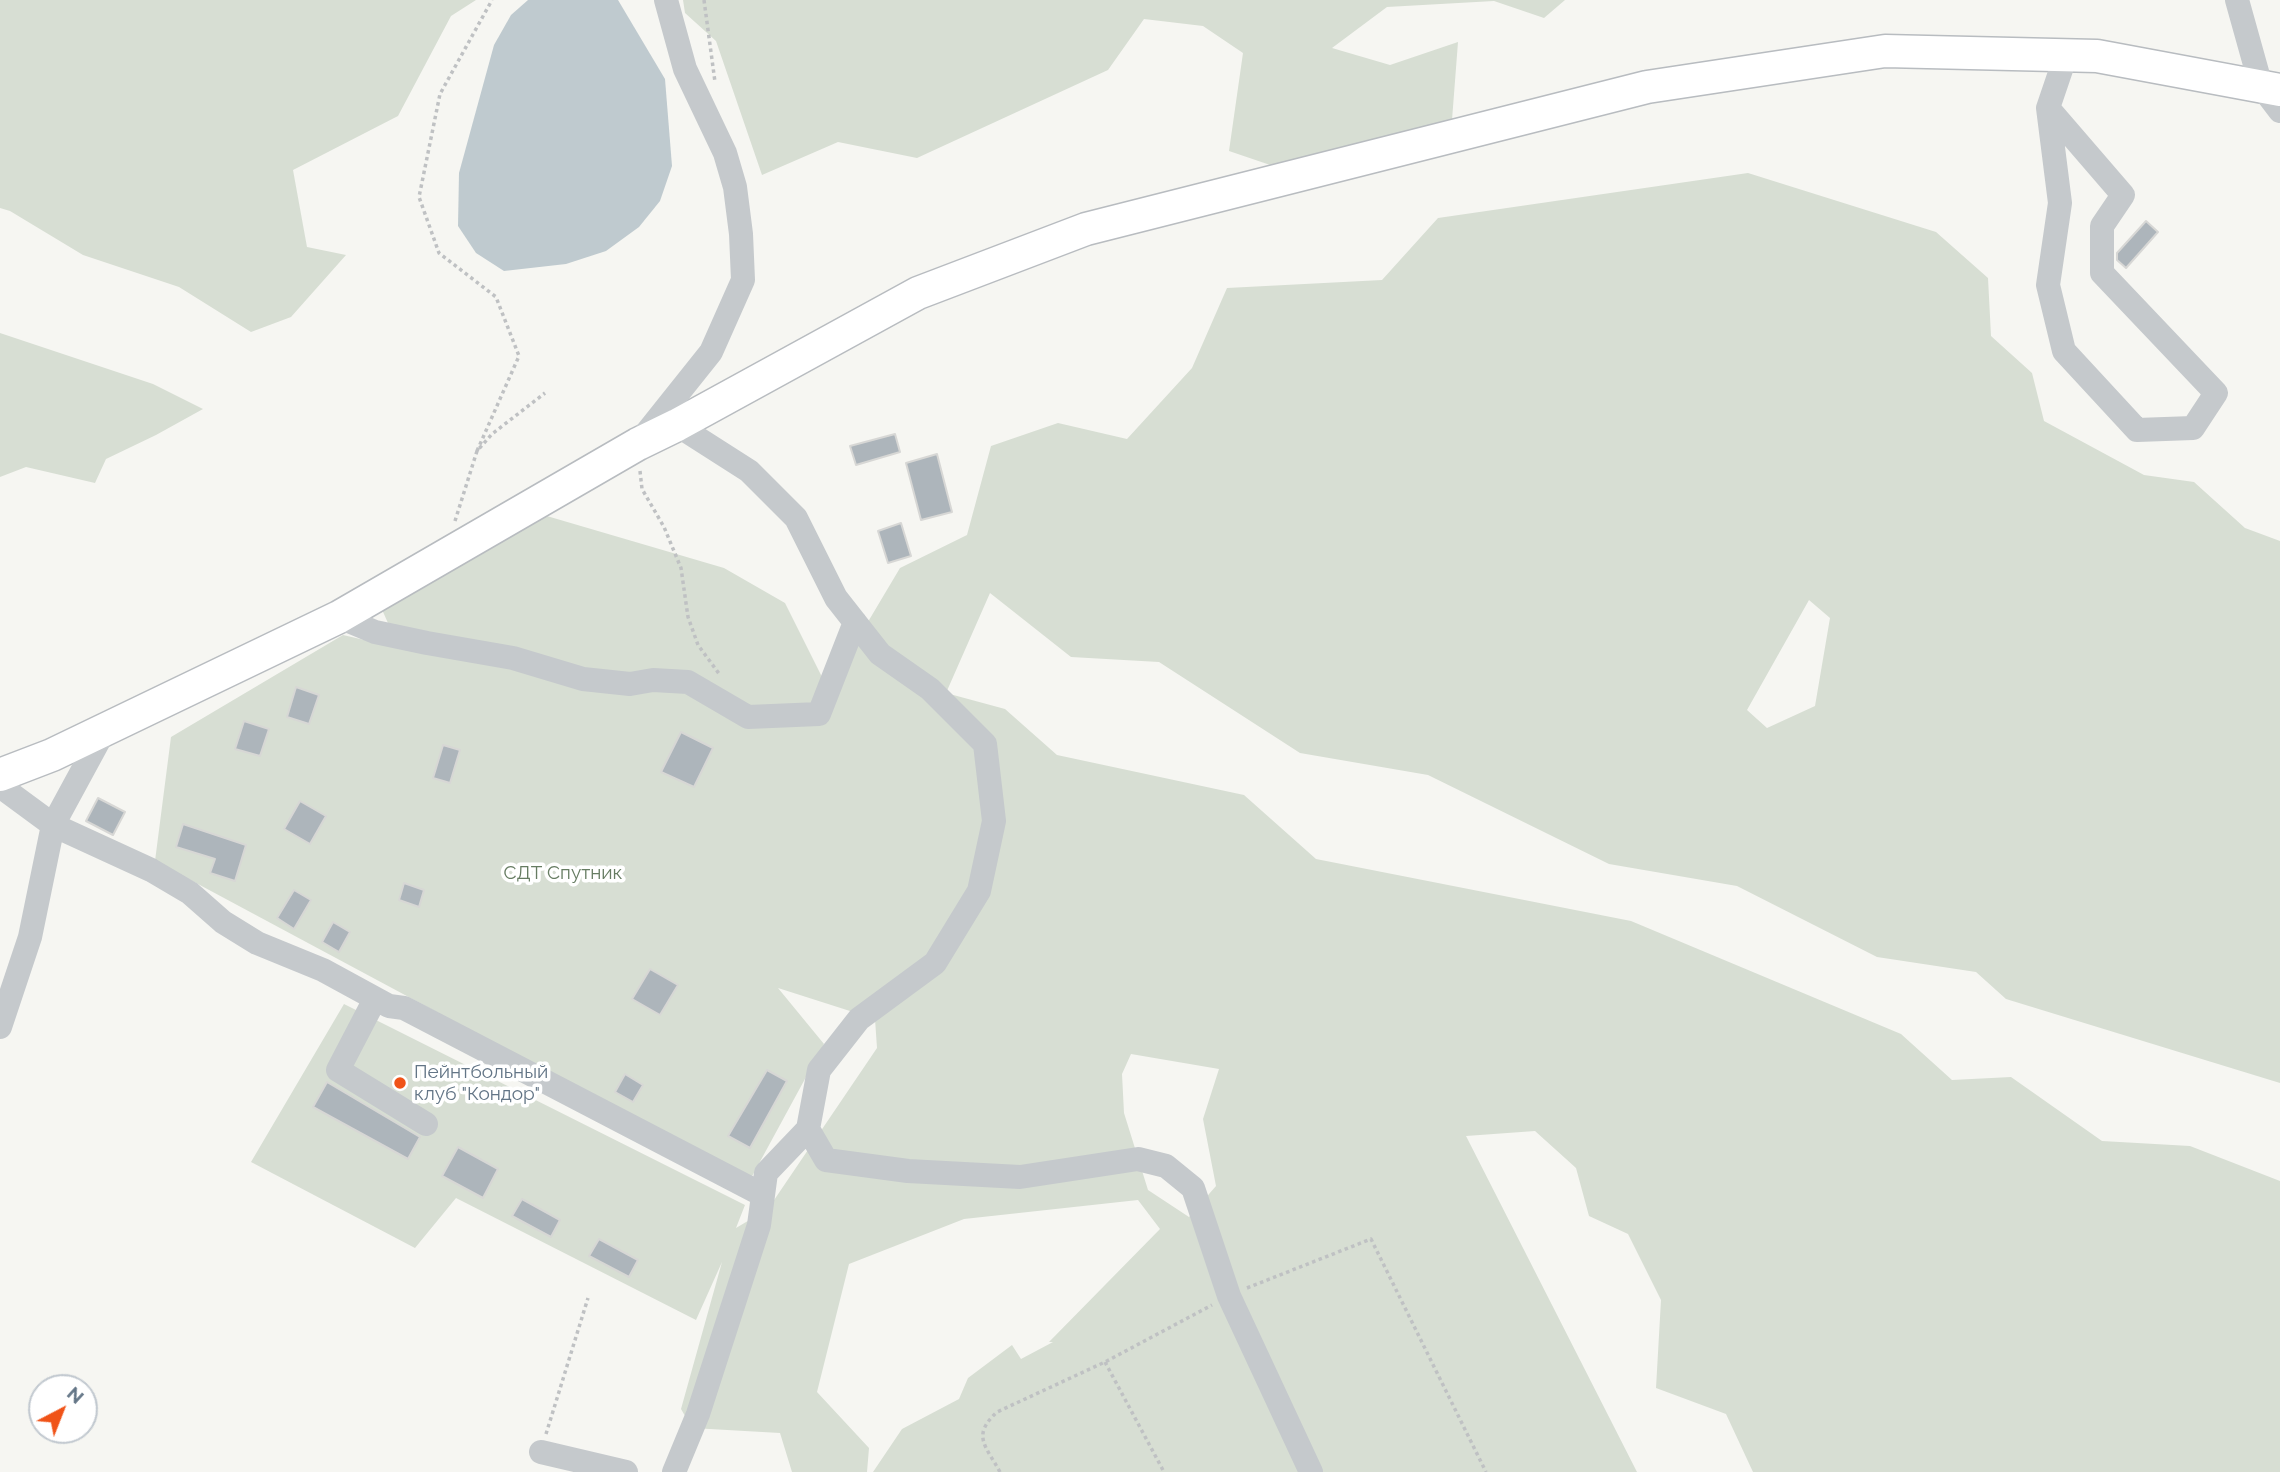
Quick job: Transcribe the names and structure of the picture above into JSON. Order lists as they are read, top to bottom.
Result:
{
  "parks": ["СДТ Спутник"],
  "places": ["Пейнтбольный клуб \"Кондор\""],
  "north": "top right"
}
